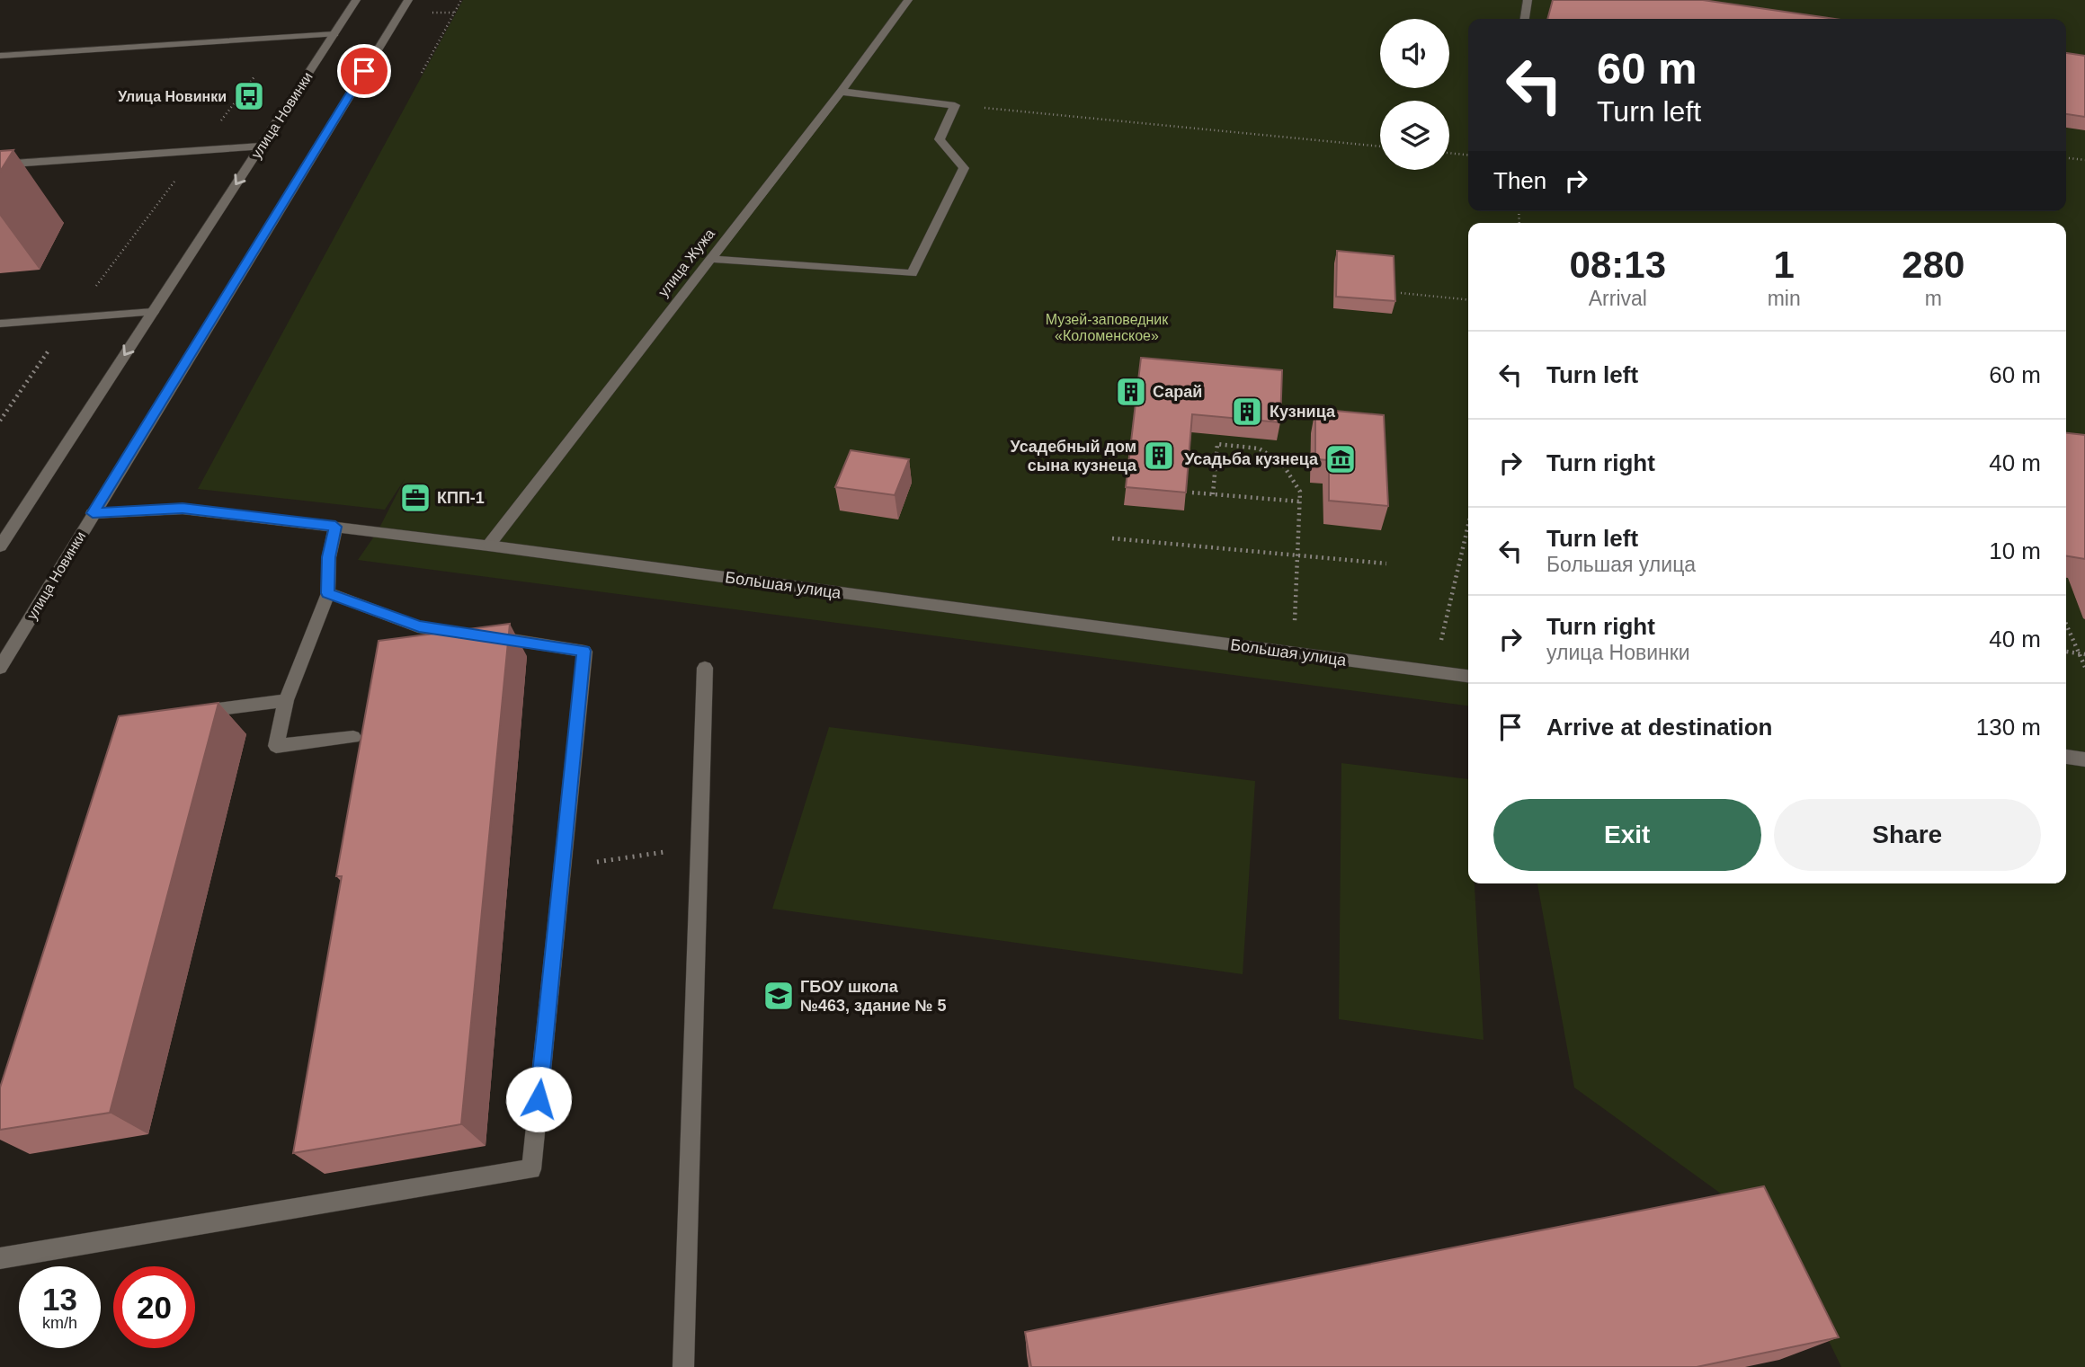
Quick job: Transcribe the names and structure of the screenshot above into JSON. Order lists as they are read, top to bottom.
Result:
{
  "streets": {
    "street": ["улица Новинки", "улица Жужа", "Большая улица"]
  },
  "crossings": [
    ["улица Новинки", "Большая улица"],
    ["улица Жужа", "Большая улица"]
  ],
  "parks": ["Музей-заповедник «Коломенское»"],
  "places": {
    "bus stop": ["Улица Новинки"],
    "building": ["Сарай", "Кузница", "Усадебный дом сына кузнеца"],
    "museum": ["Усадьба кузнеца"],
    "office": ["КПП-1"],
    "school or university": ["ГБОУ школа №463, здание № 5"]
  },
  "page": {
    "turn": ["60 m", "Turn left"],
    "then": "Then",
    "eta": [
      "08:13",
      "Arrival",
      "1",
      "min",
      "280",
      "m"
    ],
    "list": [
      {
        "name": "Turn left",
        "value": "60 m"
      },
      {
        "name": "Turn right",
        "value": "40 m"
      },
      {
        "name": "Turn left",
        "note": "Большая улица",
        "value": "10 m"
      },
      {
        "name": "Turn right",
        "note": "улица Новинки",
        "value": "40 m"
      },
      {
        "name": "Arrive at destination",
        "value": "130 m"
      }
    ],
    "buttons": ["Exit", "Share"],
    "speed": "13 km/h",
    "limit": "20"
  }
}
